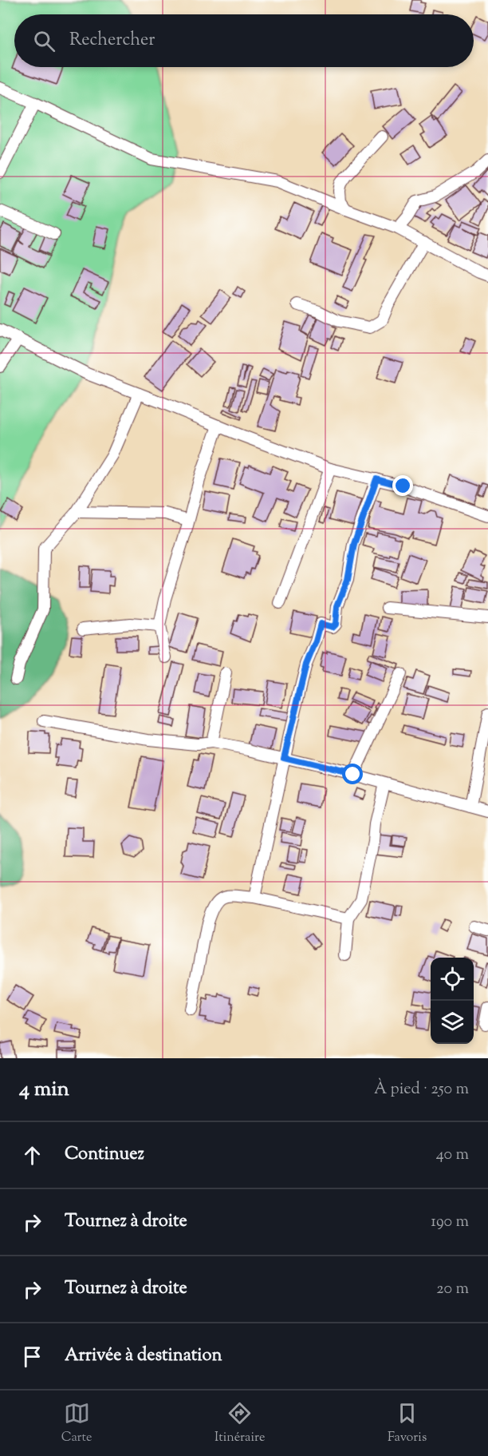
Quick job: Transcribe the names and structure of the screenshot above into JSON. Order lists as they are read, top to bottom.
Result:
{
  "page": {
    "search": "Rechercher",
    "heading": ["4 min", "À pied · 250 m"],
    "list": [
      ["Continuez", "40 m"],
      ["Tournez à droite", "190 m"],
      ["Tournez à droite", "20 m"],
      "Arrivée à destination"
    ],
    "nav": ["Carte", "Itinéraire", "Favoris"]
  }
}
